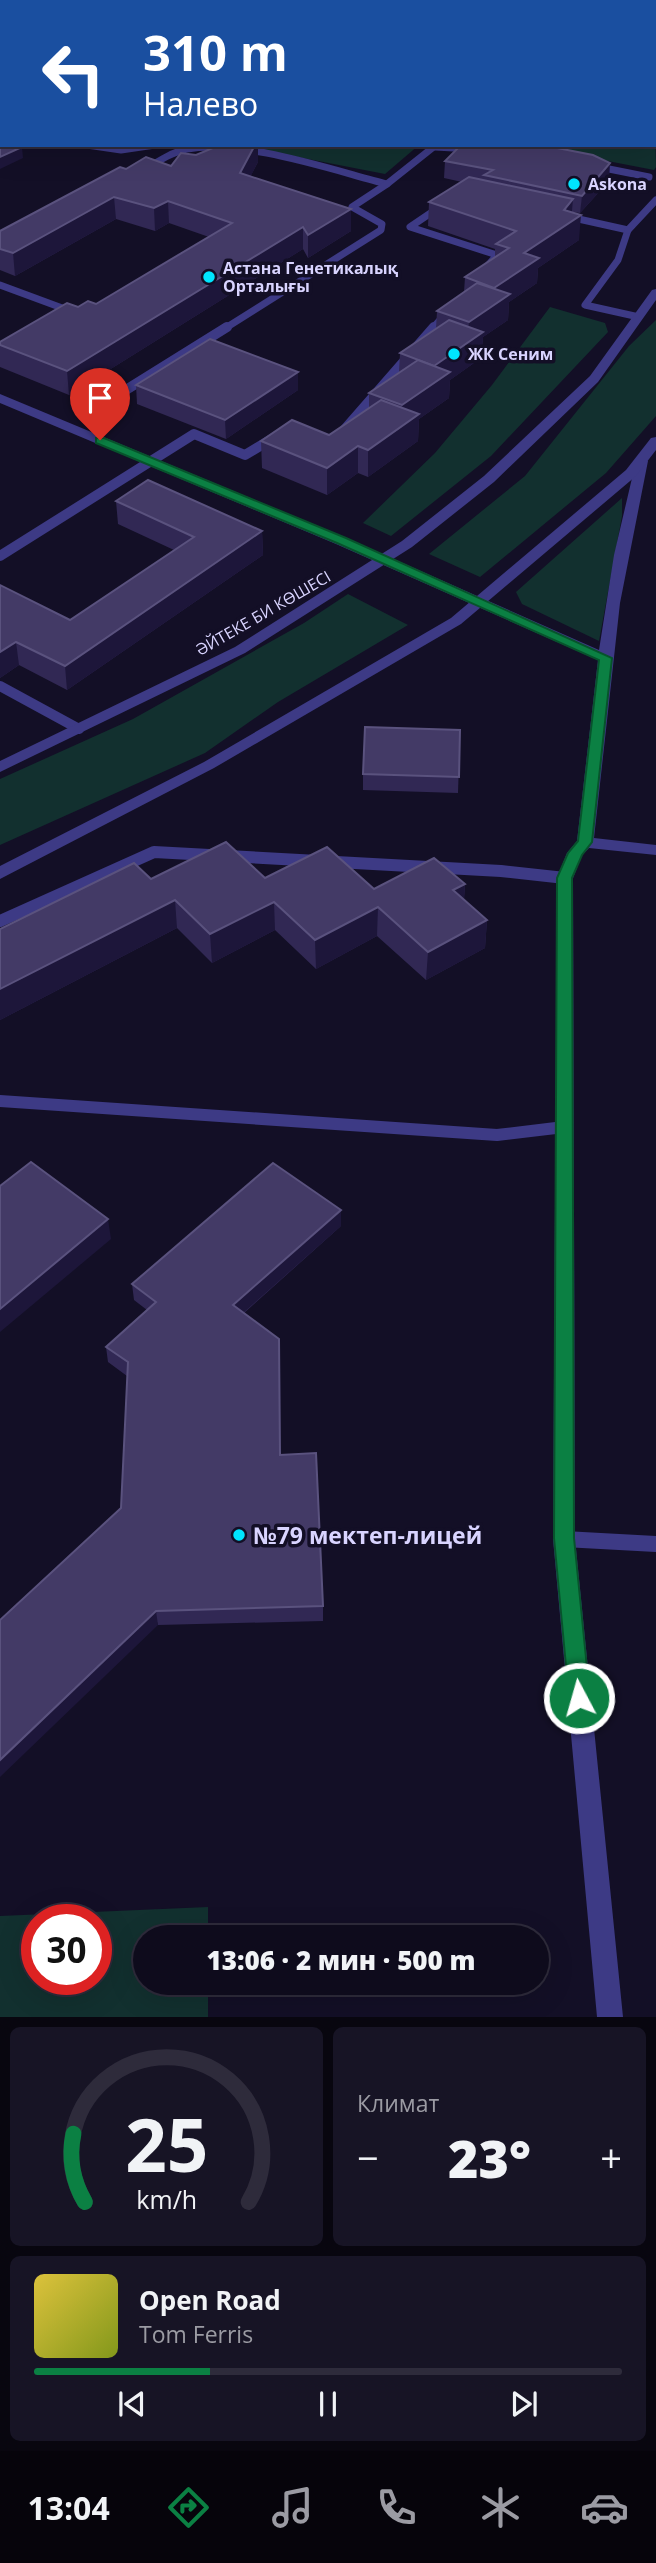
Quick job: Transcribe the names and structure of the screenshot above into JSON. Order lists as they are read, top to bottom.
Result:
{
  "streets": {
    "street": ["ӘЙТЕКЕ БИ КӨШЕСІ"]
  },
  "places": [
    "Askona",
    "Астана Генетикалық Орталығы",
    "ЖК Сеним",
    "№79 мектеп-лицей"
  ],
  "page": {
    "turn": ["310 m", "Налево"],
    "limit": "30",
    "trip": "13:06 · 2 мин · 500 m",
    "tile": "Климат",
    "heat": ["−", "23°", "+"],
    "song": ["Open Road", "Tom Ferris"],
    "tabs": "13:04",
    "gauge": ["25", "km/h"]
  }
}
